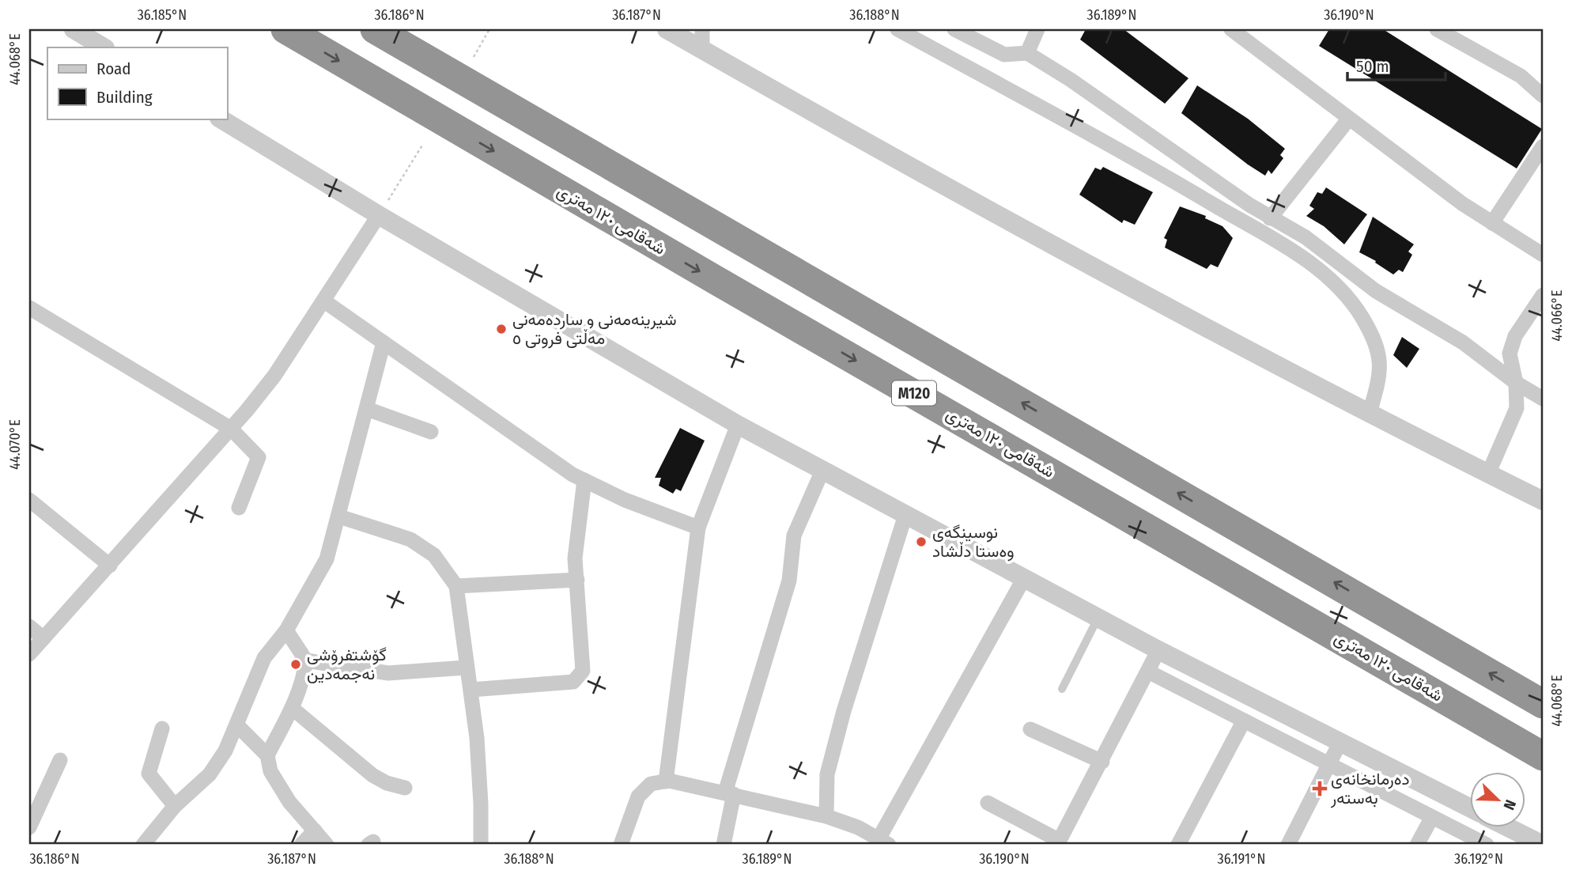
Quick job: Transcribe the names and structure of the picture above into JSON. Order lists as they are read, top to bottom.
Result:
{
  "streets": {
    "highway": ["شەقامی ١٢٠ مەتری", "M120"]
  },
  "places": {
    "other": ["شیرینەمەنی و ساردەمەنی مەڵتی فروتی ٥", "نوسینگەی وەستا دڵشاد", "گۆشتفرۆشی نەجمەدین"],
    "health": ["دەرمانخانەی بەستەر"]
  },
  "legend": ["Road", "Building"],
  "scale_bar": "50 m",
  "north": "bottom right",
  "coordinates": [
    "36.185°N",
    "36.186°N",
    "36.187°N",
    "36.188°N",
    "36.189°N",
    "36.190°N",
    "44.068°E",
    "44.066°E",
    "44.070°E",
    "36.191°N",
    "36.192°N"
  ]
}
